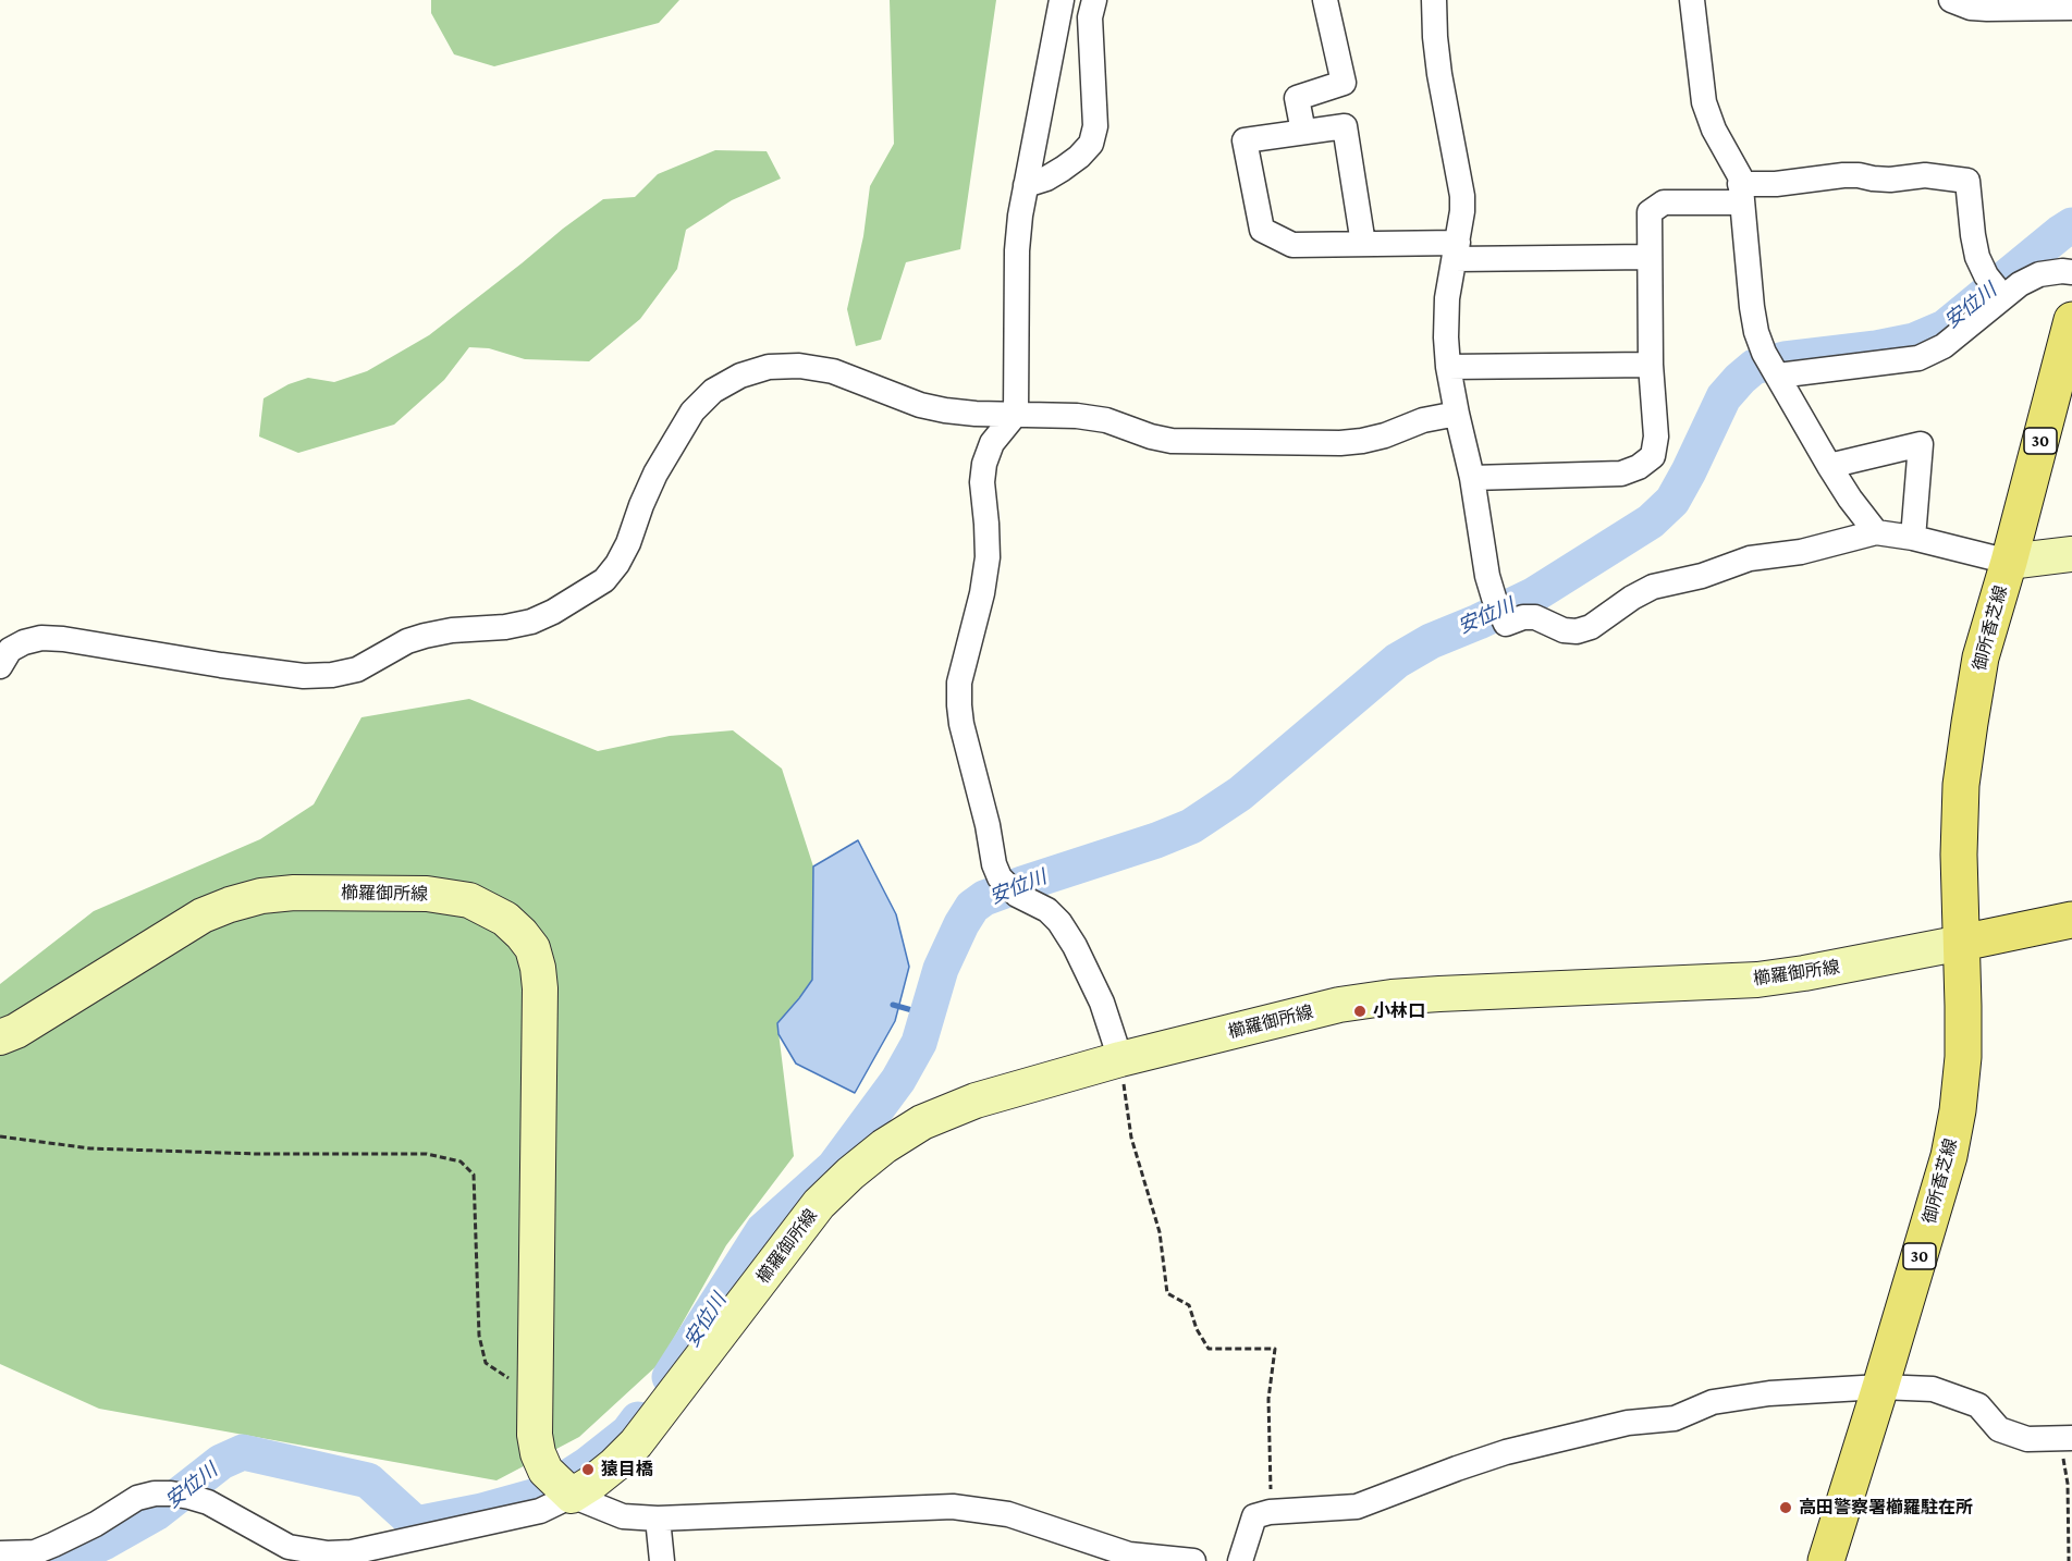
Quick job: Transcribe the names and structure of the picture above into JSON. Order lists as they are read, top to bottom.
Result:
{
  "streets": {
    "main road": ["30", "御所香芝線", "櫛羅御所線"]
  },
  "crossings": [
    ["御所香芝線", "櫛羅御所線"]
  ],
  "water": ["安位川"],
  "places": ["小林口", "猿目橋", "高田警察署櫛羅駐在所"]
}
